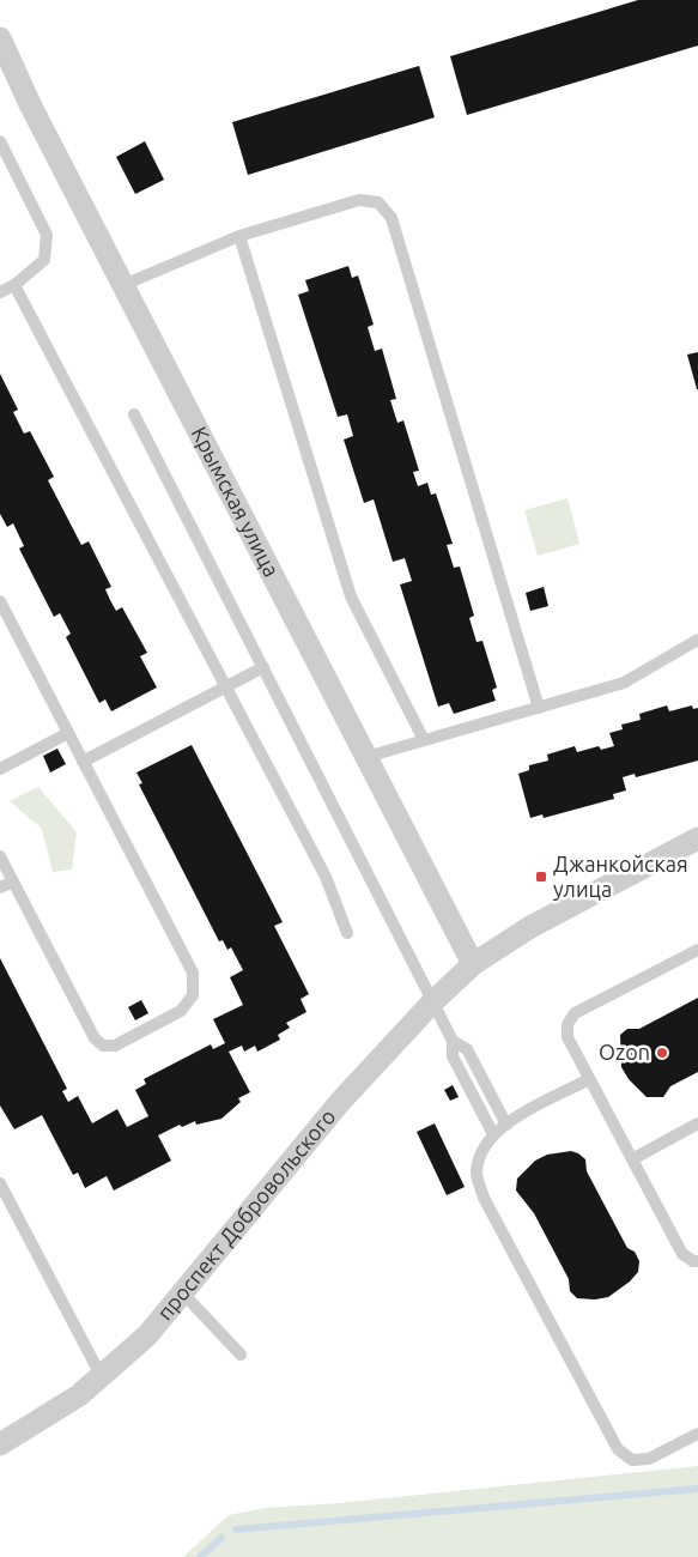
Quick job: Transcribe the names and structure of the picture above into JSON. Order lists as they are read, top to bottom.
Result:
{
  "streets": {
    "street": ["Крымская улица", "проспект Добровольского"]
  },
  "crossings": [
    ["Крымская улица", "проспект Добровольского"]
  ],
  "places": {
    "transit": ["Джанкойская улица"],
    "other": ["Ozon"]
  }
}
